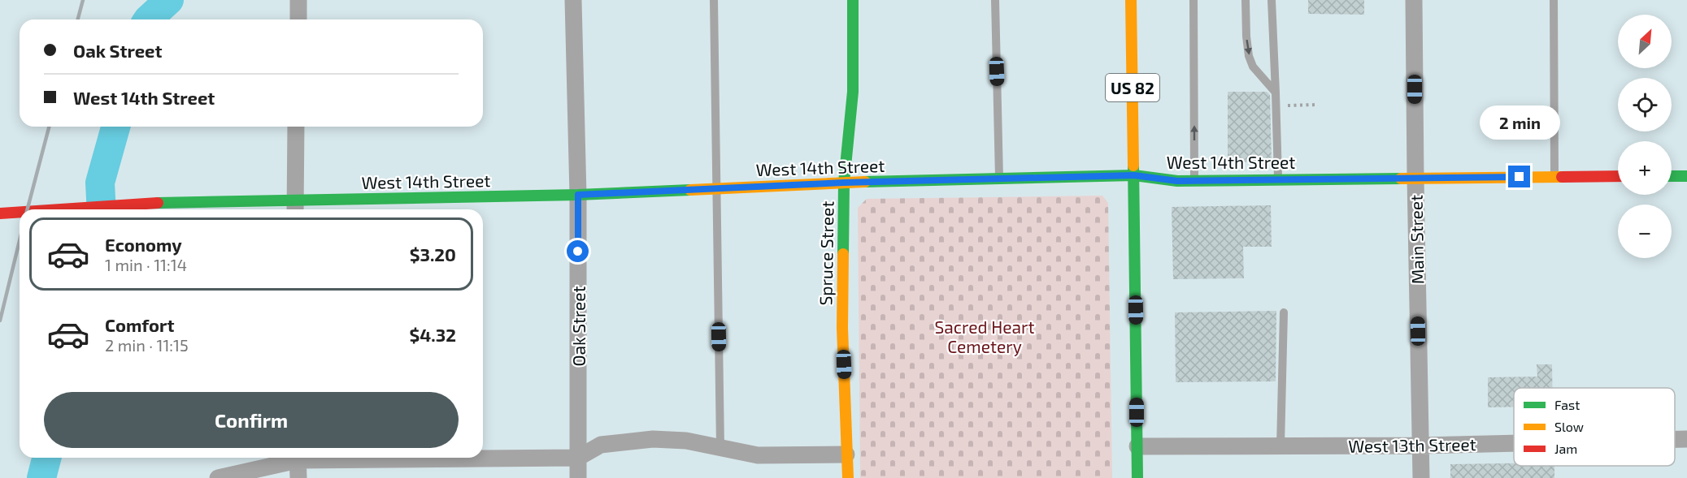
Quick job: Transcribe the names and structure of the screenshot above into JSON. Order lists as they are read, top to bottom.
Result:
{
  "streets": {
    "street": [
      "US 82",
      "West 14th Street",
      "Main Street",
      "Spruce Street",
      "Oak Street",
      "West 13th Street"
    ]
  },
  "crossings": [
    ["US 82", "West 14th Street"],
    ["US 82", "West 13th Street"],
    ["West 14th Street", "Main Street"],
    ["West 14th Street", "Spruce Street"],
    ["West 14th Street", "Oak Street"],
    ["Main Street", "West 13th Street"]
  ],
  "parks": ["Sacred Heart Cemetery"],
  "legend": ["Fast", "Slow", "Jam"],
  "north": "top right",
  "page": {
    "map_buttons": ["+", "−"],
    "banner": ["Oak Street", "West 14th Street"],
    "bubble": "2 min",
    "list": [
      {
        "name": "Economy",
        "note": "1 min · 11:14",
        "value": "$3.20"
      },
      {
        "name": "Comfort",
        "note": "2 min · 11:15",
        "value": "$4.32"
      }
    ],
    "buttons": "Confirm"
  }
}
